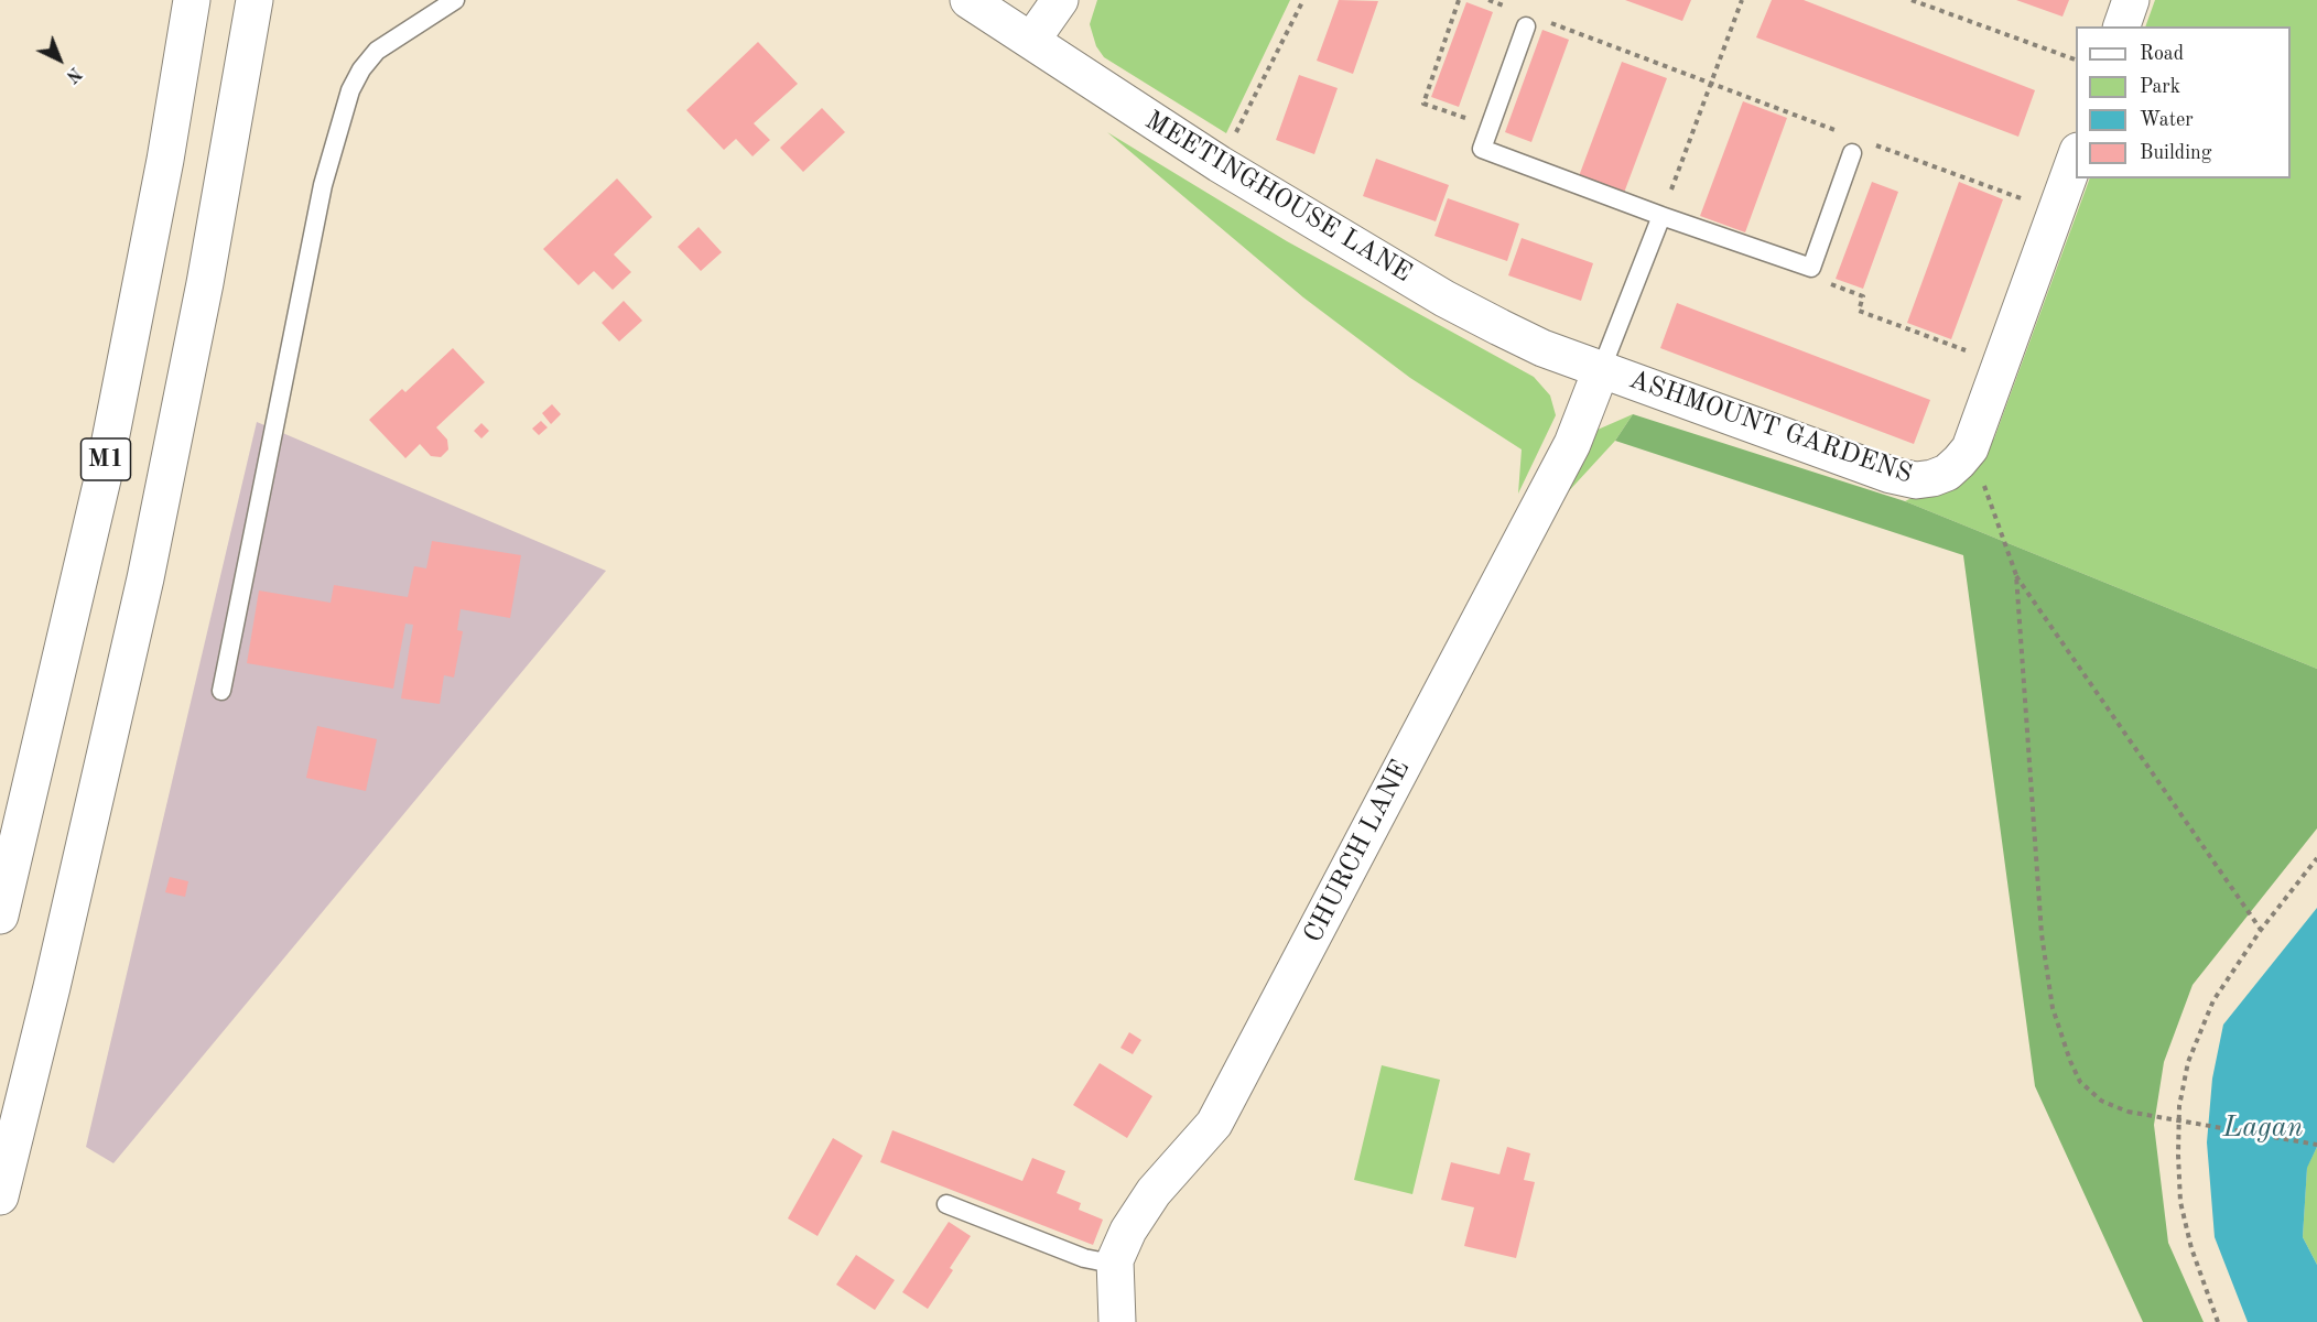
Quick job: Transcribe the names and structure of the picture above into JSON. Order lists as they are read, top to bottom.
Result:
{
  "streets": {
    "main road": [
      "MEETINGHOUSE LANE",
      "ASHMOUNT GARDENS",
      "M1",
      "CHURCH LANE"
    ]
  },
  "crossings": [
    ["MEETINGHOUSE LANE", "ASHMOUNT GARDENS"],
    ["MEETINGHOUSE LANE", "CHURCH LANE"],
    ["ASHMOUNT GARDENS", "CHURCH LANE"]
  ],
  "water": ["Lagan"],
  "legend": [
    "Road",
    "Park",
    "Water",
    "Building"
  ],
  "north": "bottom right"
}
